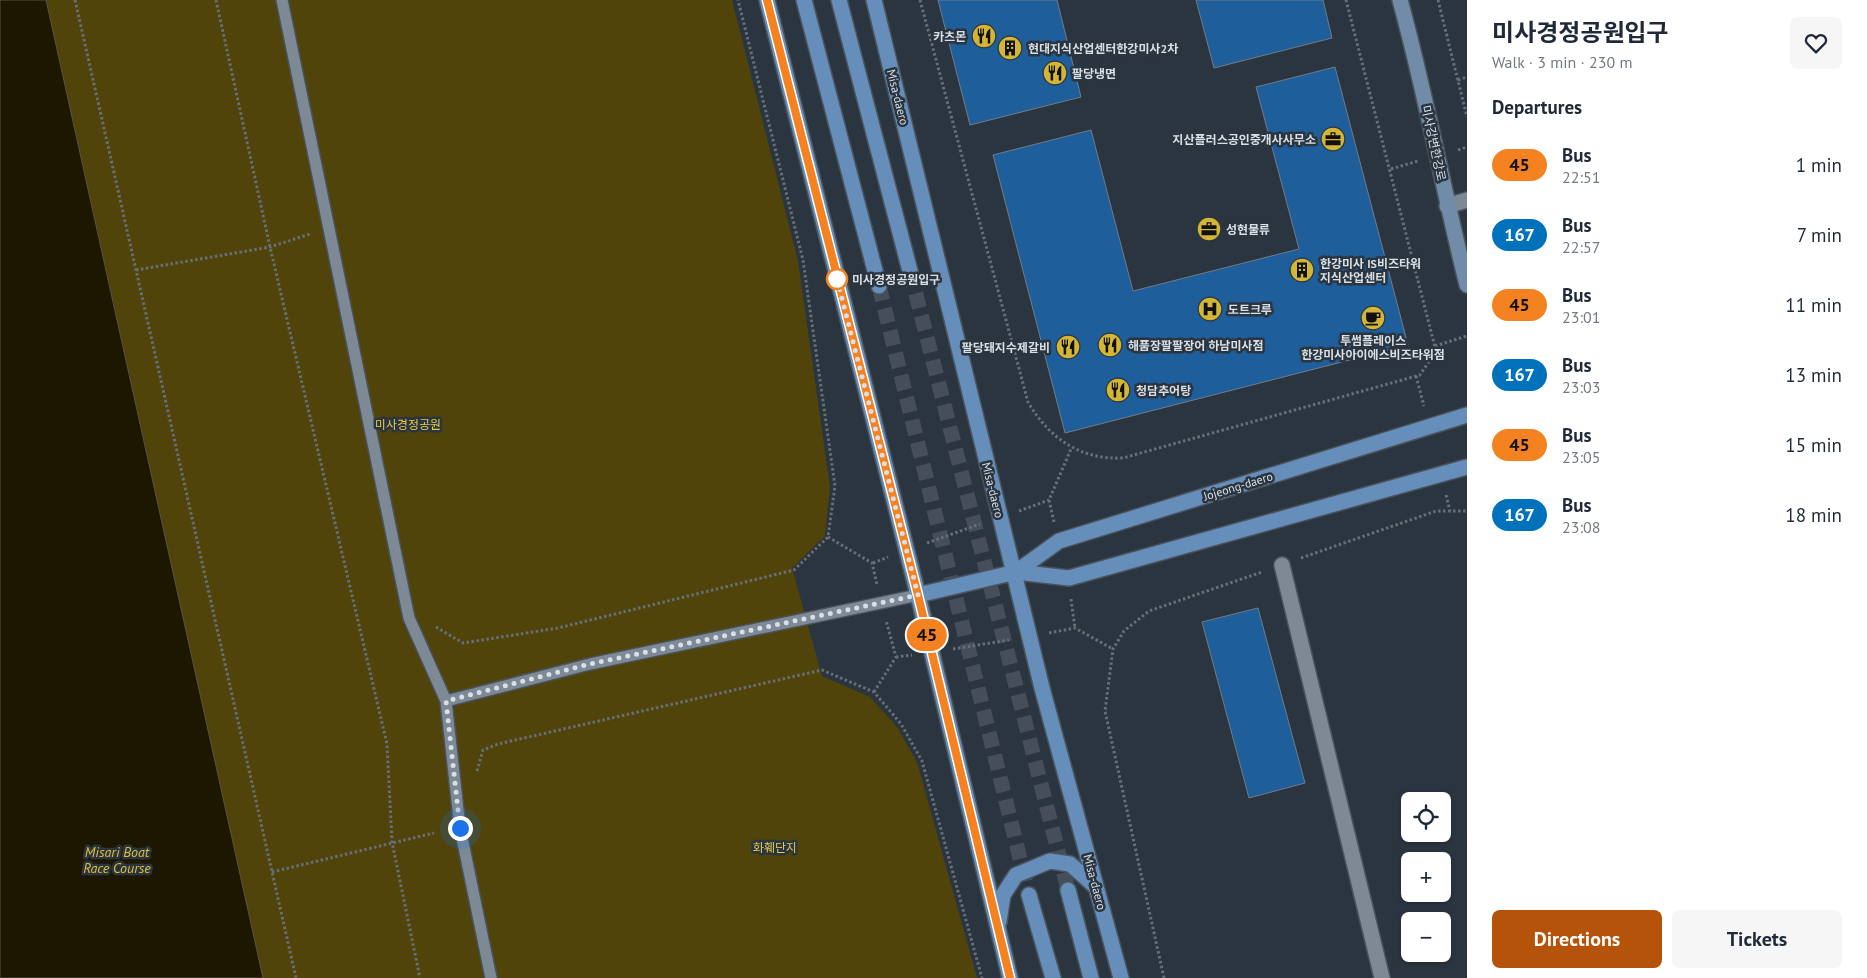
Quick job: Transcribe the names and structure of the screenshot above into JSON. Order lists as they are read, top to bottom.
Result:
{
  "streets": {
    "main road": ["Misa-daero", "Jojeong-daero"],
    "street": ["미사강변한강로"]
  },
  "crossings": [
    ["Misa-daero", "Jojeong-daero"]
  ],
  "water": ["Misari Boat Race Course"],
  "parks": ["미사경정공원", "화훼단지"],
  "places": {
    "restaurant": [
      "카츠몬",
      "팔당냉면",
      "해품장팔팔장어 하남미사점",
      "팔당돼지수제갈비",
      "청담추어탕"
    ],
    "building": ["현대지식산업센터한강미사2차", "한강미사 IS비즈타워 지식산업센터"],
    "office": ["지산플러스공인중개사사무소", "성현물류"],
    "other": ["미사경정공원입구"],
    "hospital": ["도트크루"],
    "cafe": ["투썸플레이스 한강미사아이에스비즈타워점"]
  },
  "lines": ["bus line 45"],
  "page": {
    "on_map": "45",
    "heading": [
      ["미사경정공원입구", "Walk · 3 min · 230 m"],
      "Departures"
    ],
    "list": [
      {
        "mark": "45",
        "name": "Bus",
        "note": "22:51",
        "value": "1 min"
      },
      {
        "mark": "167",
        "name": "Bus",
        "note": "22:57",
        "value": "7 min"
      },
      {
        "mark": "45",
        "name": "Bus",
        "note": "23:01",
        "value": "11 min"
      },
      {
        "mark": "167",
        "name": "Bus",
        "note": "23:03",
        "value": "13 min"
      },
      {
        "mark": "45",
        "name": "Bus",
        "note": "23:05",
        "value": "15 min"
      },
      {
        "mark": "167",
        "name": "Bus",
        "note": "23:08",
        "value": "18 min"
      }
    ],
    "map_buttons": ["+", "−"],
    "buttons": ["Directions", "Tickets"]
  }
}
